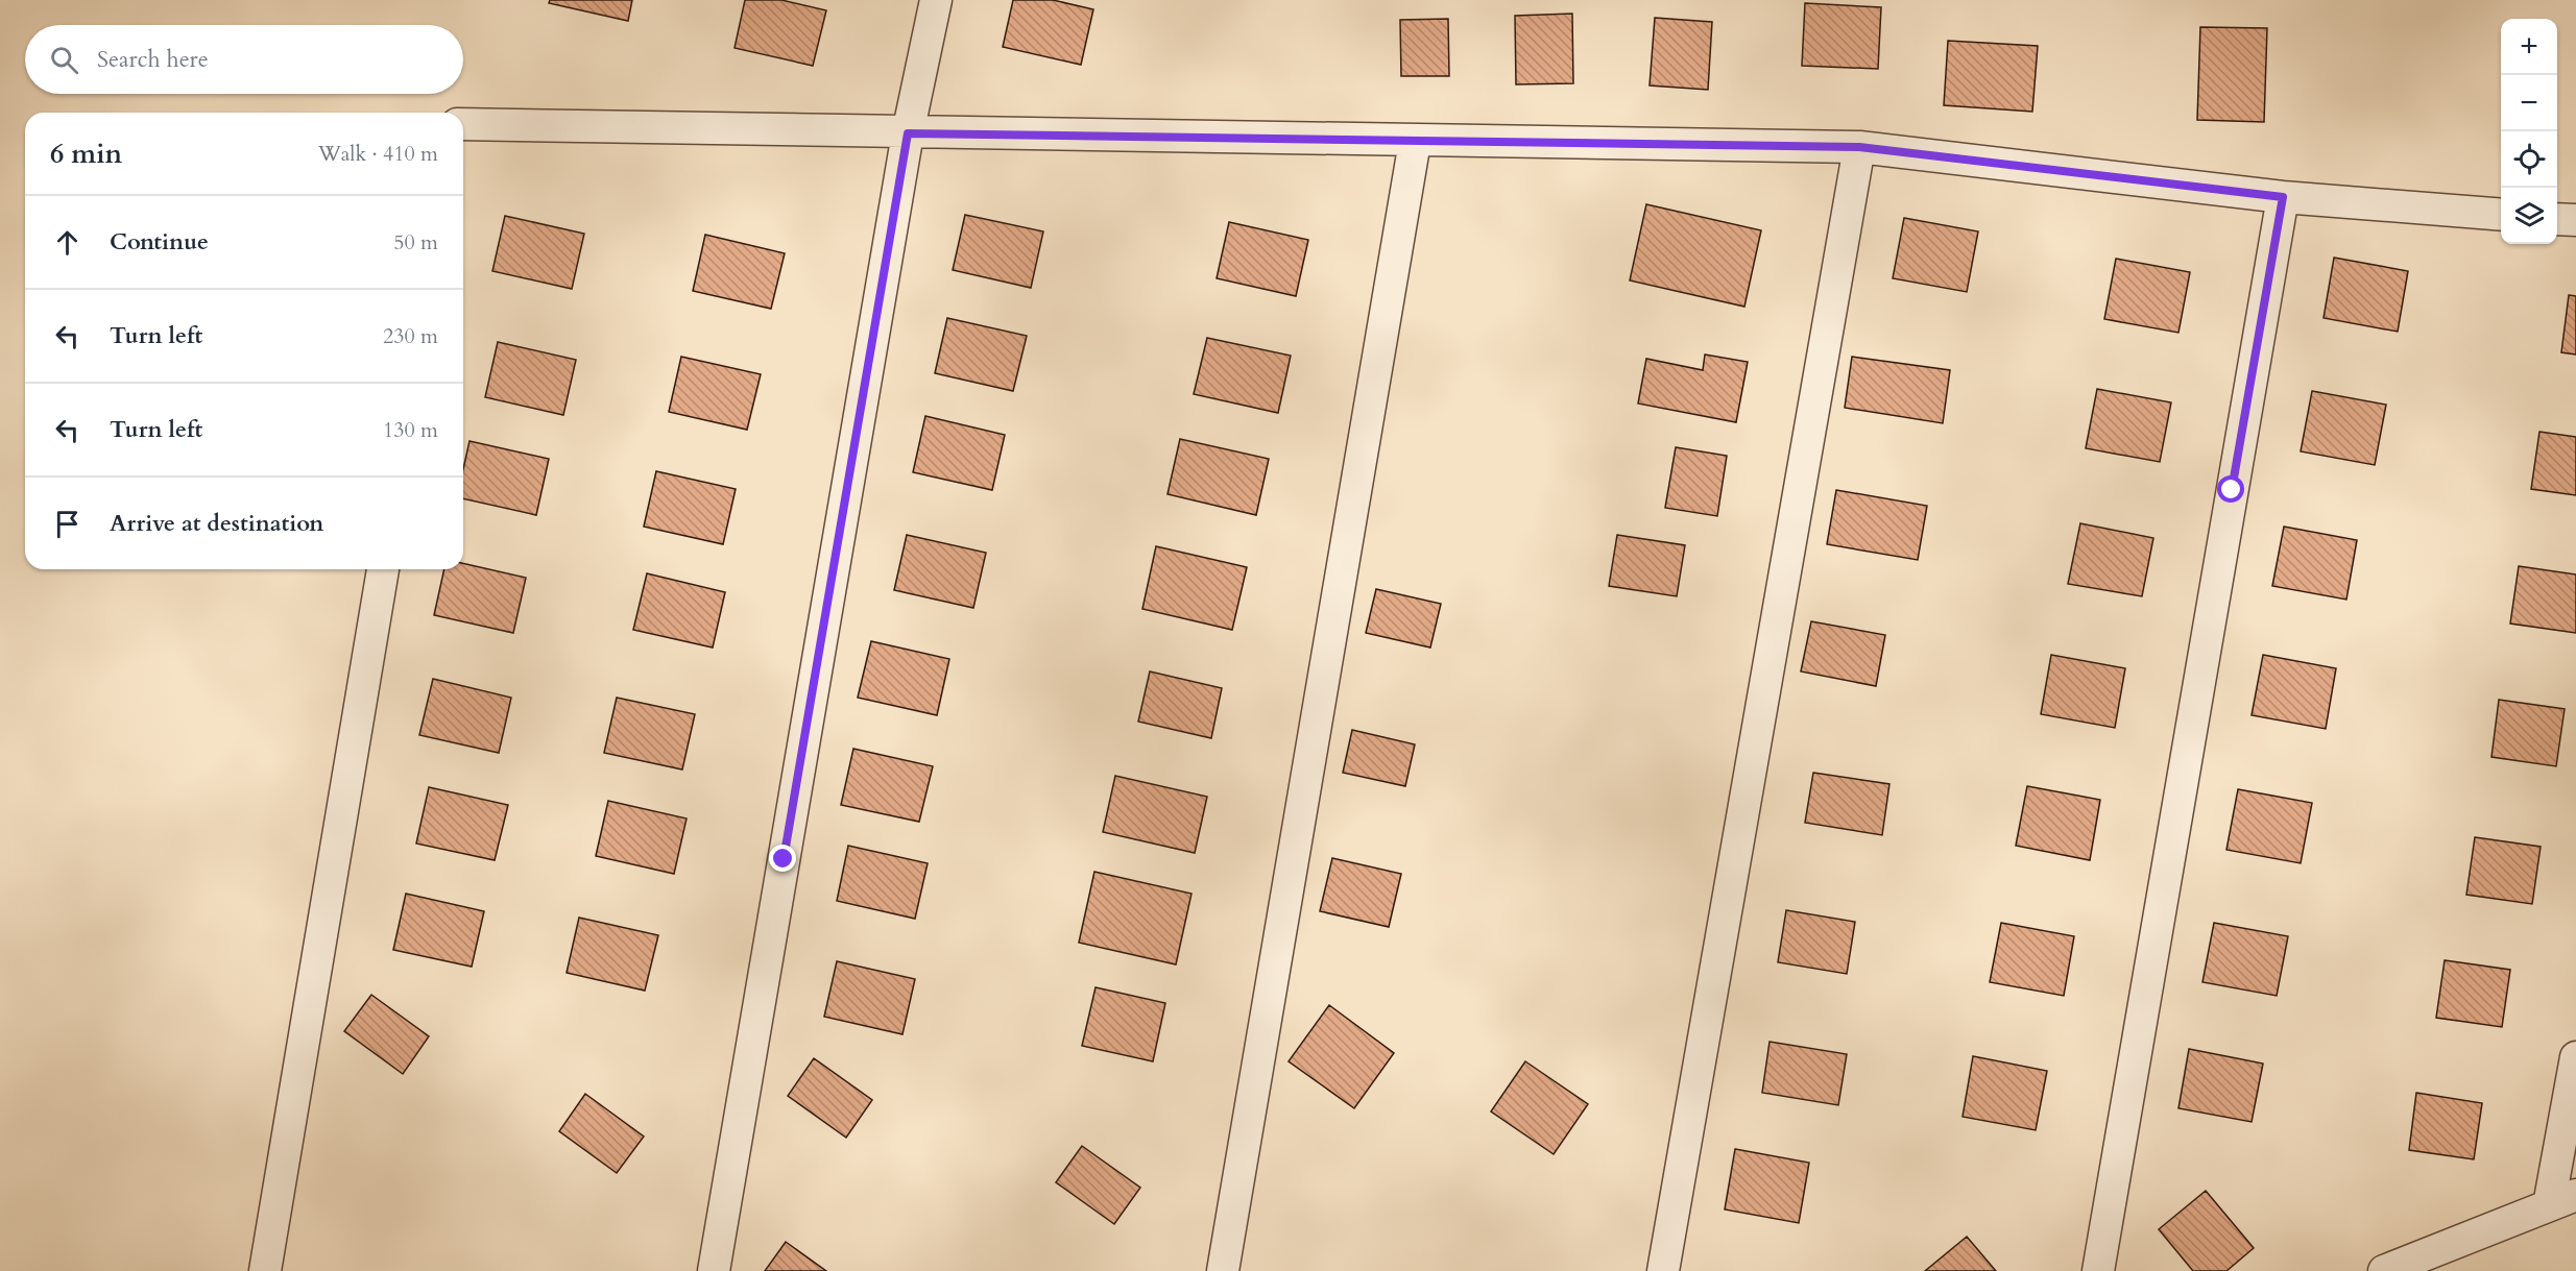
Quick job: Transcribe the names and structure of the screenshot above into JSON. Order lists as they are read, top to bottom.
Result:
{
  "page": {
    "map_buttons": ["+", "−"],
    "search": "Search here",
    "heading": ["6 min", "Walk · 410 m"],
    "list": [
      ["Continue", "50 m"],
      ["Turn left", "230 m"],
      ["Turn left", "130 m"],
      "Arrive at destination"
    ]
  }
}
